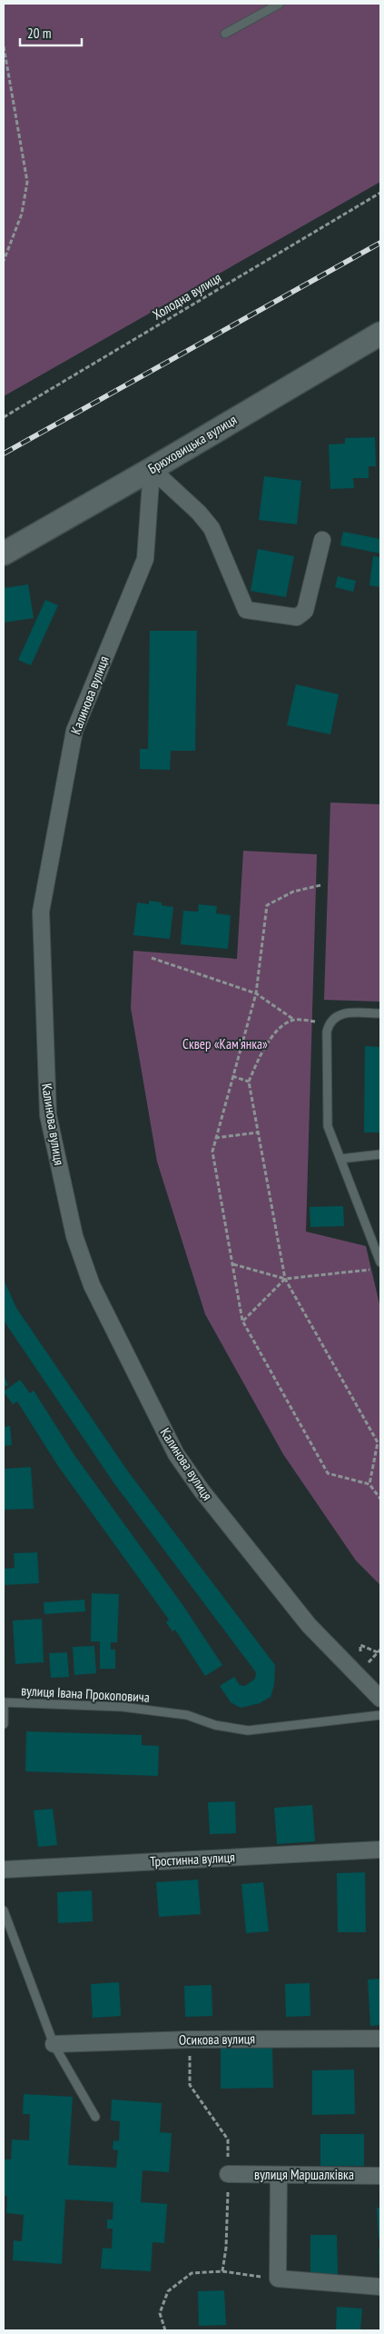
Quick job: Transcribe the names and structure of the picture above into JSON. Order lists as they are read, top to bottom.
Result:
{
  "streets": {
    "main road": ["Брюховицька вулиця"],
    "street": [
      "Калинова вулиця",
      "Тростинна вулиця",
      "Осикова вулиця",
      "вулиця Маршалківка"
    ],
    "lane": ["вулиця Івана Прокоповича"],
    "path": ["Холодна вулиця"]
  },
  "crossings": [
    ["Брюховицька вулиця", "Калинова вулиця"]
  ],
  "parks": ["Сквер «Кам'янка»"],
  "scale_bar": "20 m"
}
